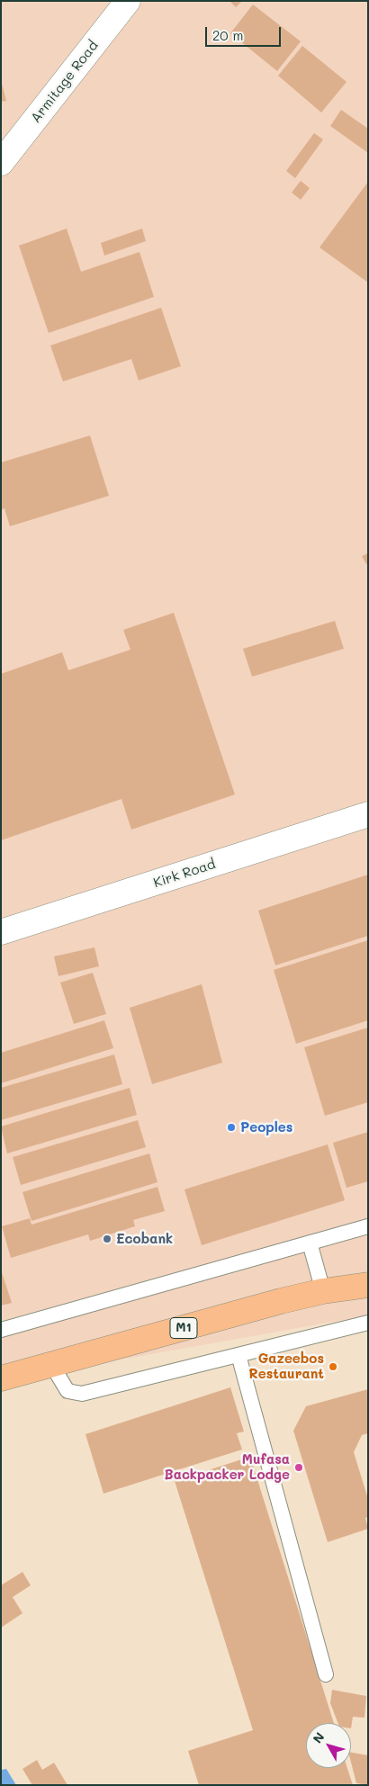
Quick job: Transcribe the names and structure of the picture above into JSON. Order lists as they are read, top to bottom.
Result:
{
  "streets": {
    "highway": ["M1"],
    "street": ["Armitage Road", "Kirk Road"]
  },
  "places": [
    "Peoples",
    "Ecobank",
    "Gazeebos Restaurant",
    "Mufasa Backpacker Lodge"
  ],
  "scale_bar": "20 m",
  "north": "top left"
}
